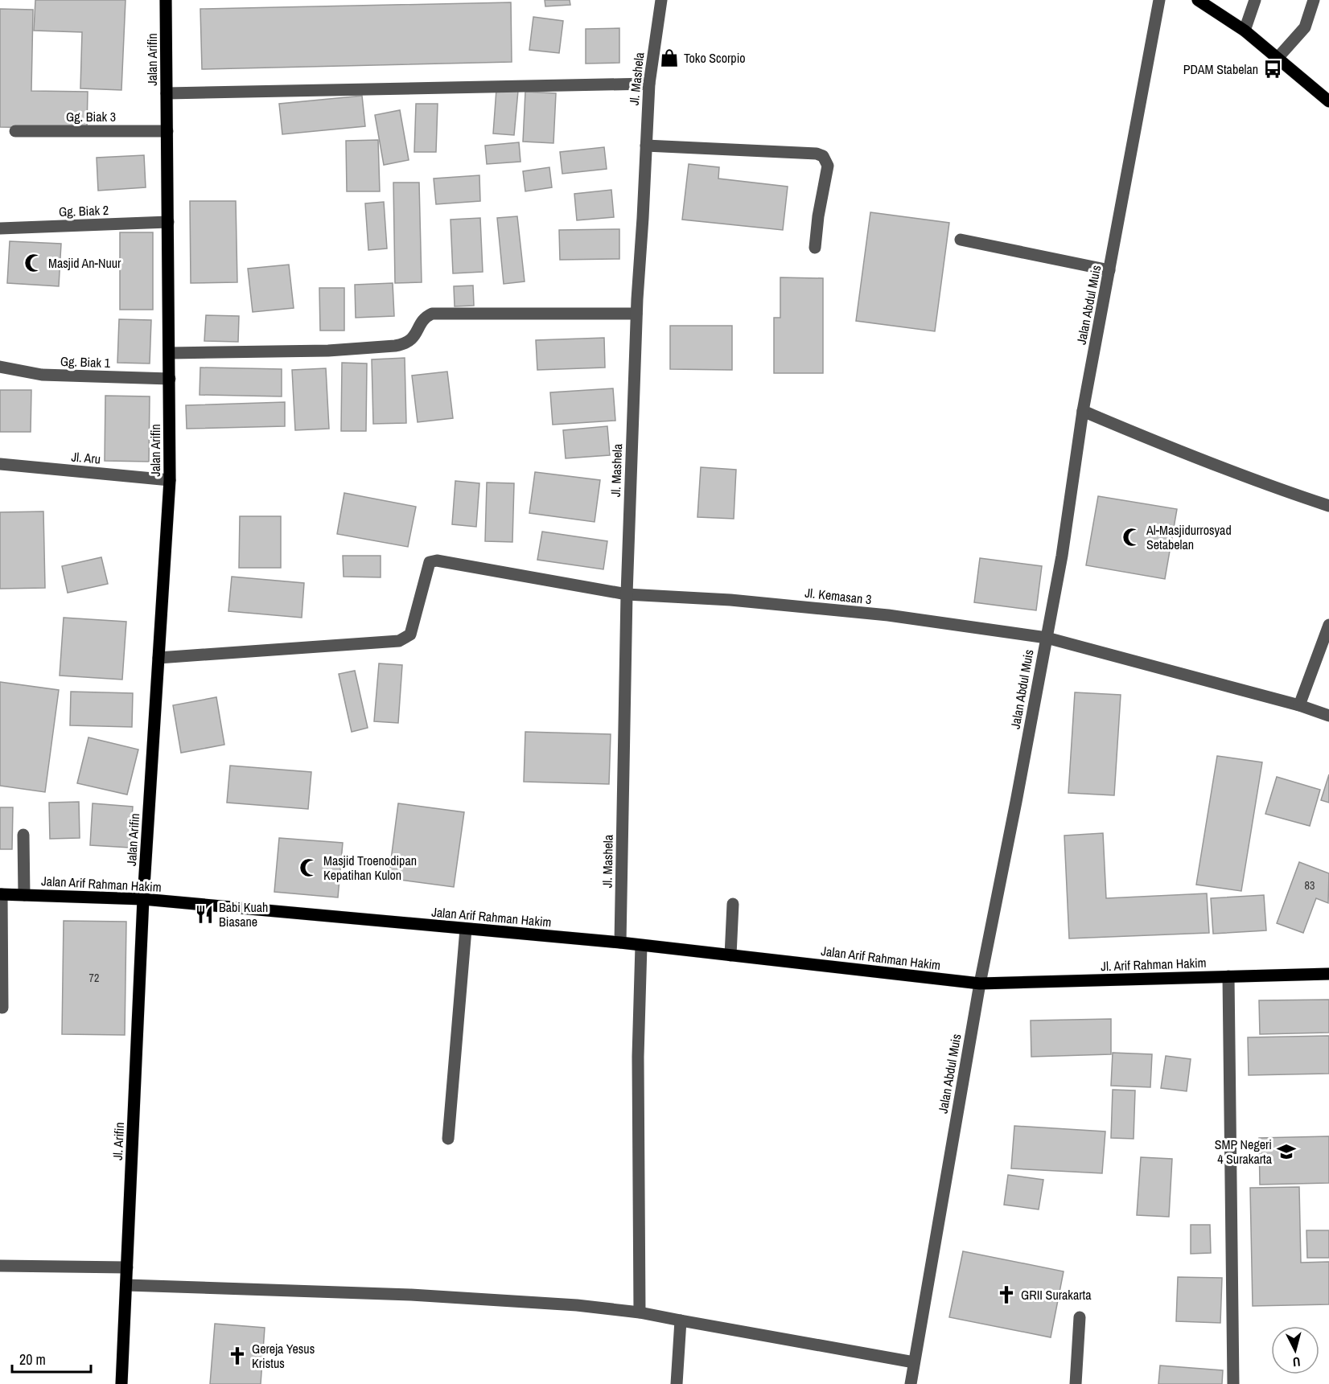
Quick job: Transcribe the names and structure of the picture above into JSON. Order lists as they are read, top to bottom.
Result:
{
  "streets": {
    "main road": [
      "Jalan Arifin",
      "Jalan Arif Rahman Hakim",
      "Jl. Arif Rahman Hakim",
      "Jl. Arifin"
    ],
    "street": [
      "Jl. Mashela",
      "Gg. Biak 3",
      "Gg. Biak 2",
      "Jalan Abdul Muis",
      "Gg. Biak 1",
      "Jl. Aru",
      "Jl. Kemasan 3"
    ]
  },
  "crossings": [
    ["Jalan Arifin", "Gg. Biak 3"],
    ["Jalan Arifin", "Gg. Biak 2"],
    ["Jalan Arifin", "Gg. Biak 1"],
    ["Jalan Arifin", "Jl. Aru"],
    ["Jalan Arifin", "Jl. Kemasan 3"],
    ["Jalan Arifin", "Jalan Arif Rahman Hakim"],
    ["Jalan Arifin", "Jl. Arifin"],
    ["Jl. Mashela", "Jl. Kemasan 3"],
    ["Jl. Mashela", "Jalan Arif Rahman Hakim"],
    ["Jalan Abdul Muis", "Jl. Kemasan 3"],
    ["Jalan Abdul Muis", "Jalan Arif Rahman Hakim"],
    ["Jalan Abdul Muis", "Jl. Arif Rahman Hakim"],
    ["Jalan Arif Rahman Hakim", "Jl. Arif Rahman Hakim"],
    ["Jalan Arif Rahman Hakim", "Jl. Arifin"]
  ],
  "places": {
    "shop": ["Toko Scorpio"],
    "bus stop": ["PDAM Stabelan"],
    "mosque": ["Masjid An-Nuur", "Al-Masjidurrosyad Setabelan", "Masjid Troenodipan Kepatihan Kulon"],
    "restaurant": ["Babi Kuah Biasane"],
    "school or university": ["SMP Negeri 4 Surakarta"],
    "church": ["GRII Surakarta", "Gereja Yesus Kristus"]
  },
  "house_numbers": ["83", "72"],
  "scale_bar": "20 m",
  "north": "bottom"
}
